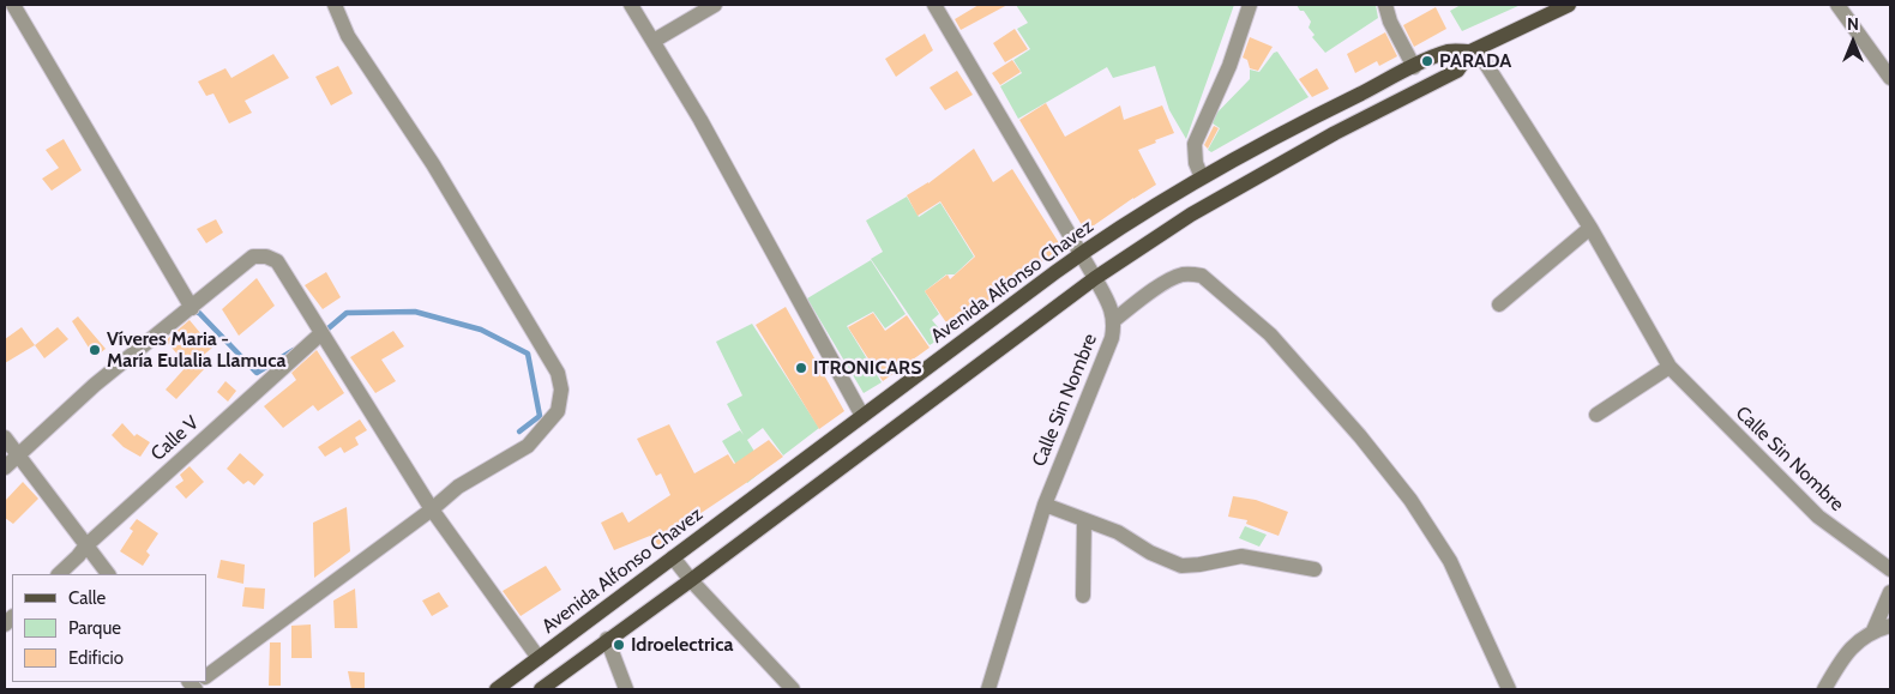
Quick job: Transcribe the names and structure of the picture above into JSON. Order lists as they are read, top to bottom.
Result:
{
  "streets": {
    "main road": ["Avenida Alfonso Chavez"],
    "street": ["Calle Sin Nombre", "Calle V"]
  },
  "crossings": [
    ["Avenida Alfonso Chavez", "Calle Sin Nombre"]
  ],
  "places": [
    "PARADA",
    "Víveres Maria - María Eulalia Llamuca",
    "ITRONICARS",
    "Idroelectrica"
  ],
  "legend": ["Calle", "Parque", "Edificio"],
  "north": "top"
}
